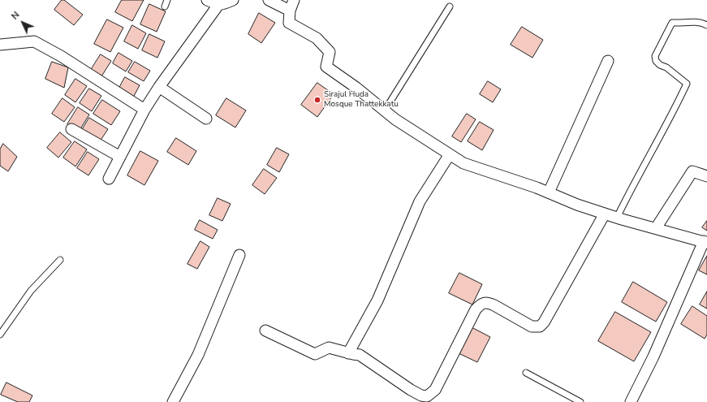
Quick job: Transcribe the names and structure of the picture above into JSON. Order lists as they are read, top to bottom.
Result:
{
  "places": ["Sirajul Huda Mosque Thattekkatu"],
  "north": "top left"
}
